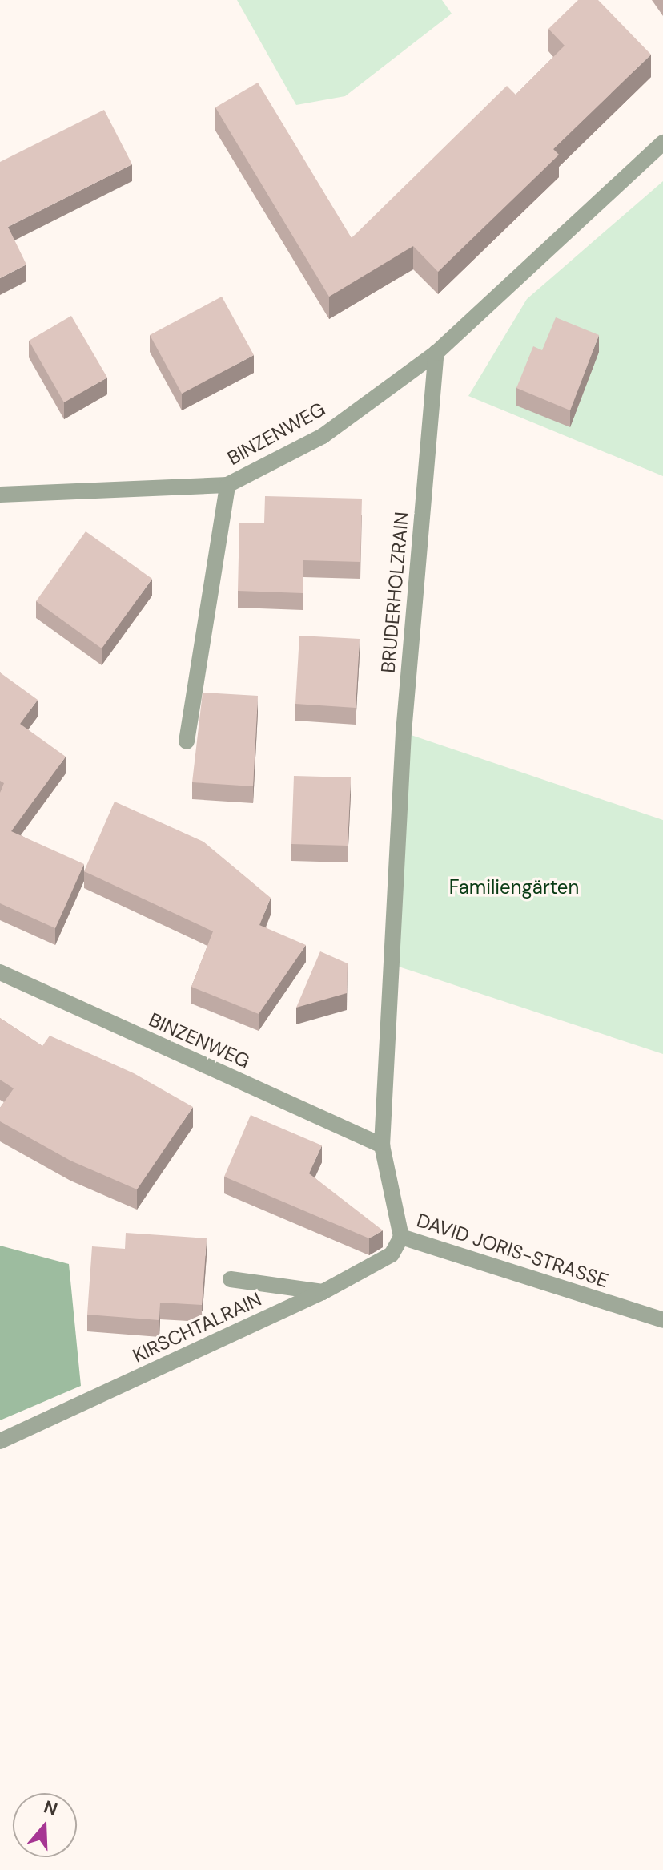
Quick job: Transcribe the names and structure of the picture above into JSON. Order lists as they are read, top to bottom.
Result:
{
  "streets": {
    "street": [
      "BINZENWEG",
      "BRUDERHOLZRAIN",
      "DAVID JORIS-STRASSE",
      "KIRSCHTALRAIN"
    ]
  },
  "crossings": [
    ["BINZENWEG", "BRUDERHOLZRAIN"],
    ["BINZENWEG", "DAVID JORIS-STRASSE"],
    ["BRUDERHOLZRAIN", "DAVID JORIS-STRASSE"],
    ["DAVID JORIS-STRASSE", "KIRSCHTALRAIN"]
  ],
  "parks": ["Familiengärten"],
  "north": "top"
}
